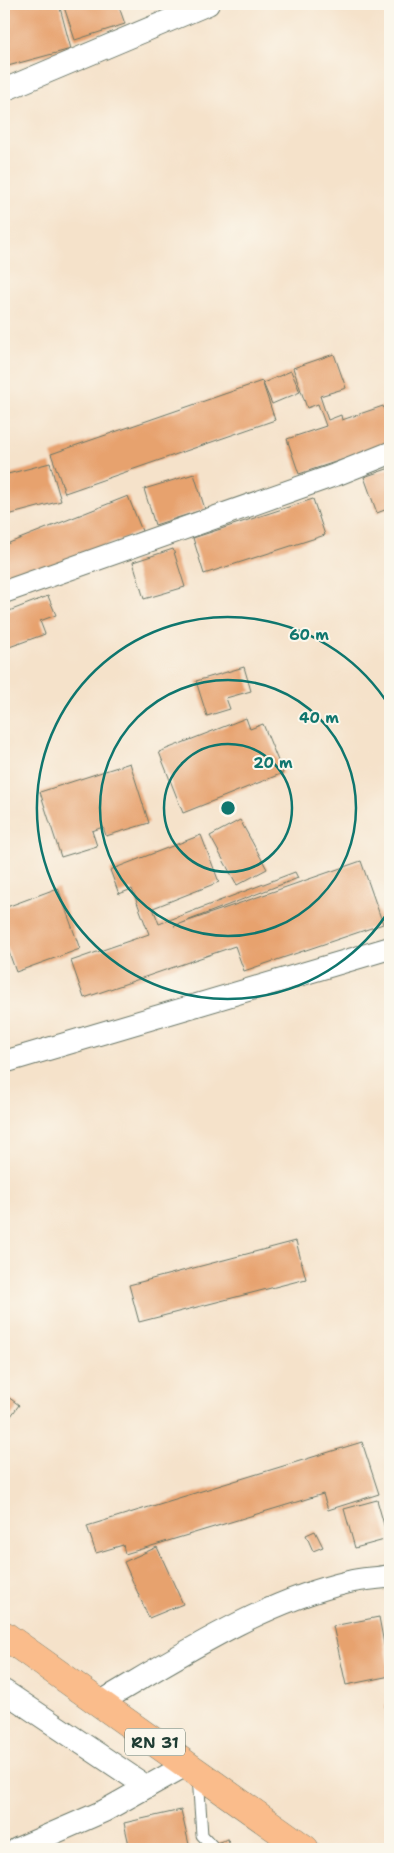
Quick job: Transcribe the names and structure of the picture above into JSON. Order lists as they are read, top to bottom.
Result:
{
  "streets": {
    "main road": ["RN 31"]
  },
  "rings": ["60 m", "40 m", "20 m"]
}
